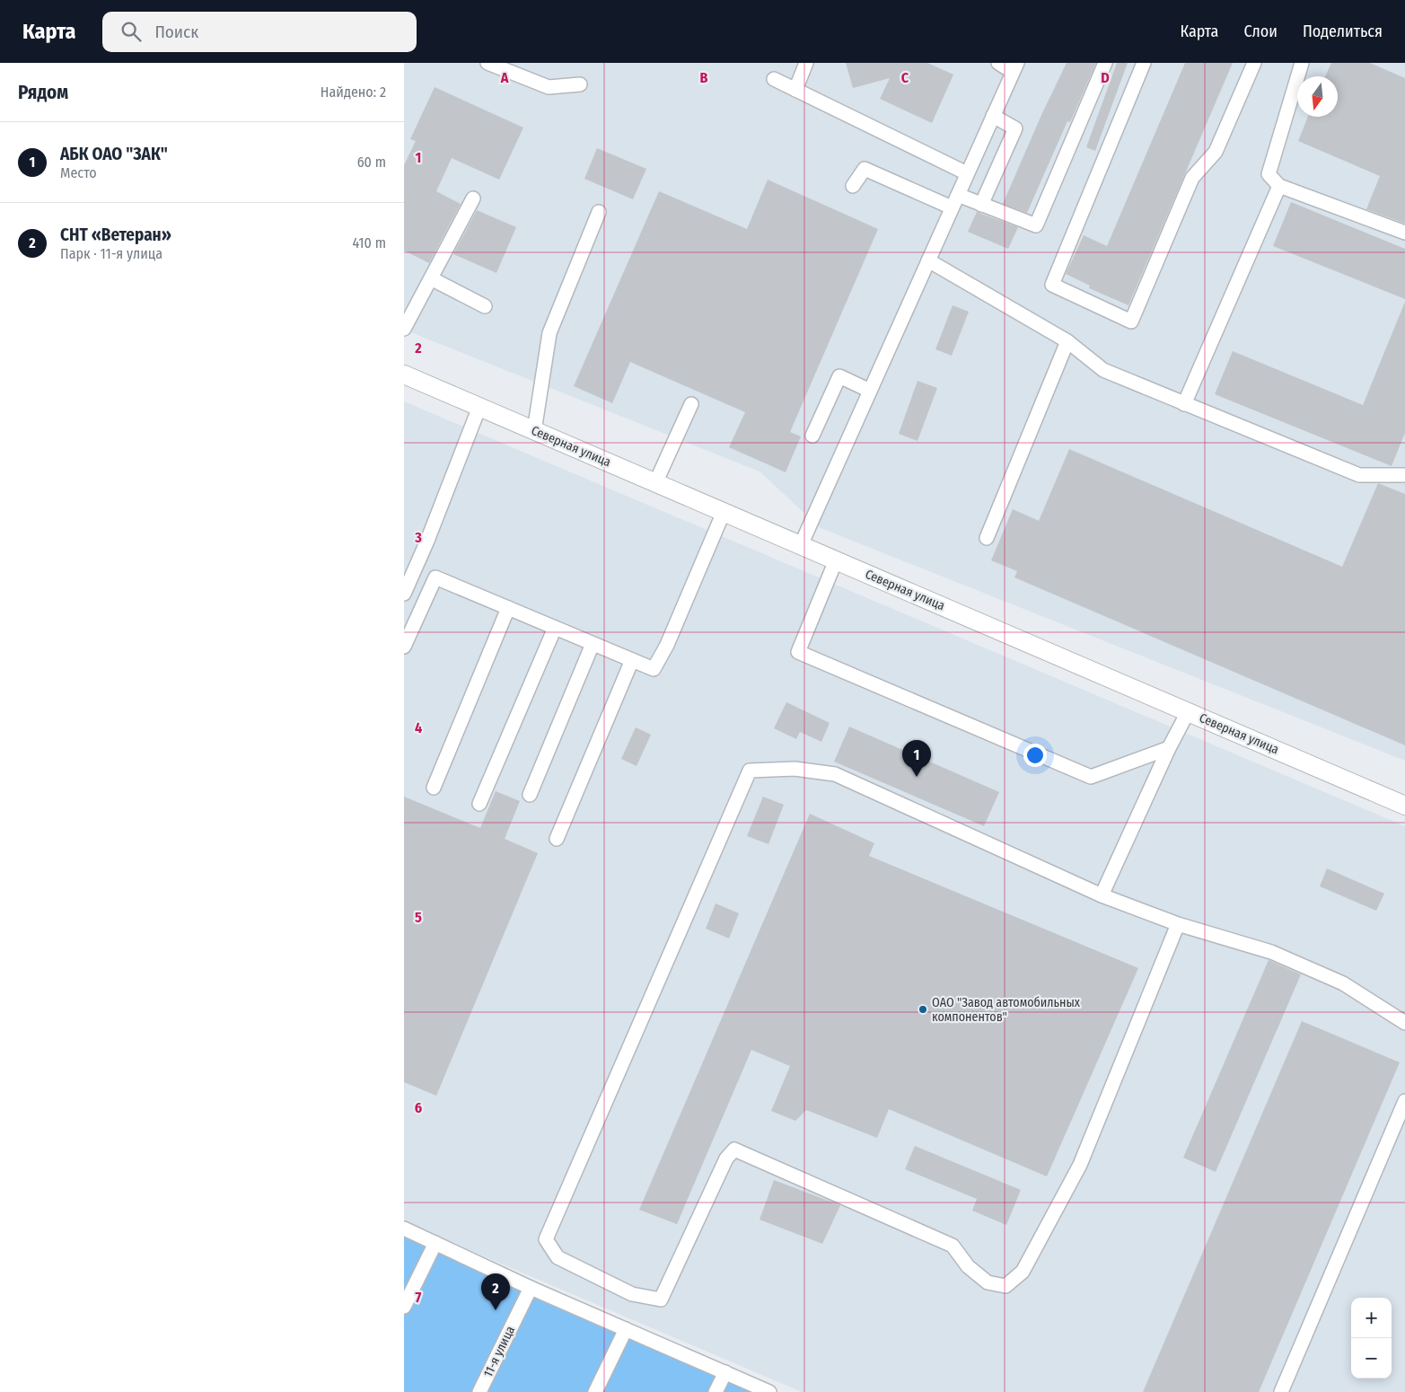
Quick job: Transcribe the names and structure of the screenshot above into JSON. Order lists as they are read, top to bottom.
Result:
{
  "streets": {
    "main road": ["Северная улица"],
    "street": ["11-я улица"]
  },
  "places": ["ОАО \"Завод автомобильных компонентов\""],
  "north": "bottom",
  "page": {
    "header": "Карта",
    "search": "Поиск",
    "nav": ["Карта", "Слои", "Поделиться"],
    "heading": ["Рядом", "Найдено: 2"],
    "list": [
      {
        "mark": "1",
        "name": "АБК ОАО \"ЗАК\"",
        "note": "Место",
        "value": "60 m"
      },
      {
        "mark": "2",
        "name": "СНТ «Ветеран»",
        "note": "Парк · 11-я улица",
        "value": "410 m"
      }
    ],
    "pins": ["1", "2"],
    "map_buttons": ["+", "−"]
  },
  "grid": {
    "columns": [
      "A",
      "B",
      "C",
      "D"
    ],
    "rows": [
      "1",
      "2",
      "3",
      "4",
      "5",
      "6",
      "7"
    ]
  }
}
